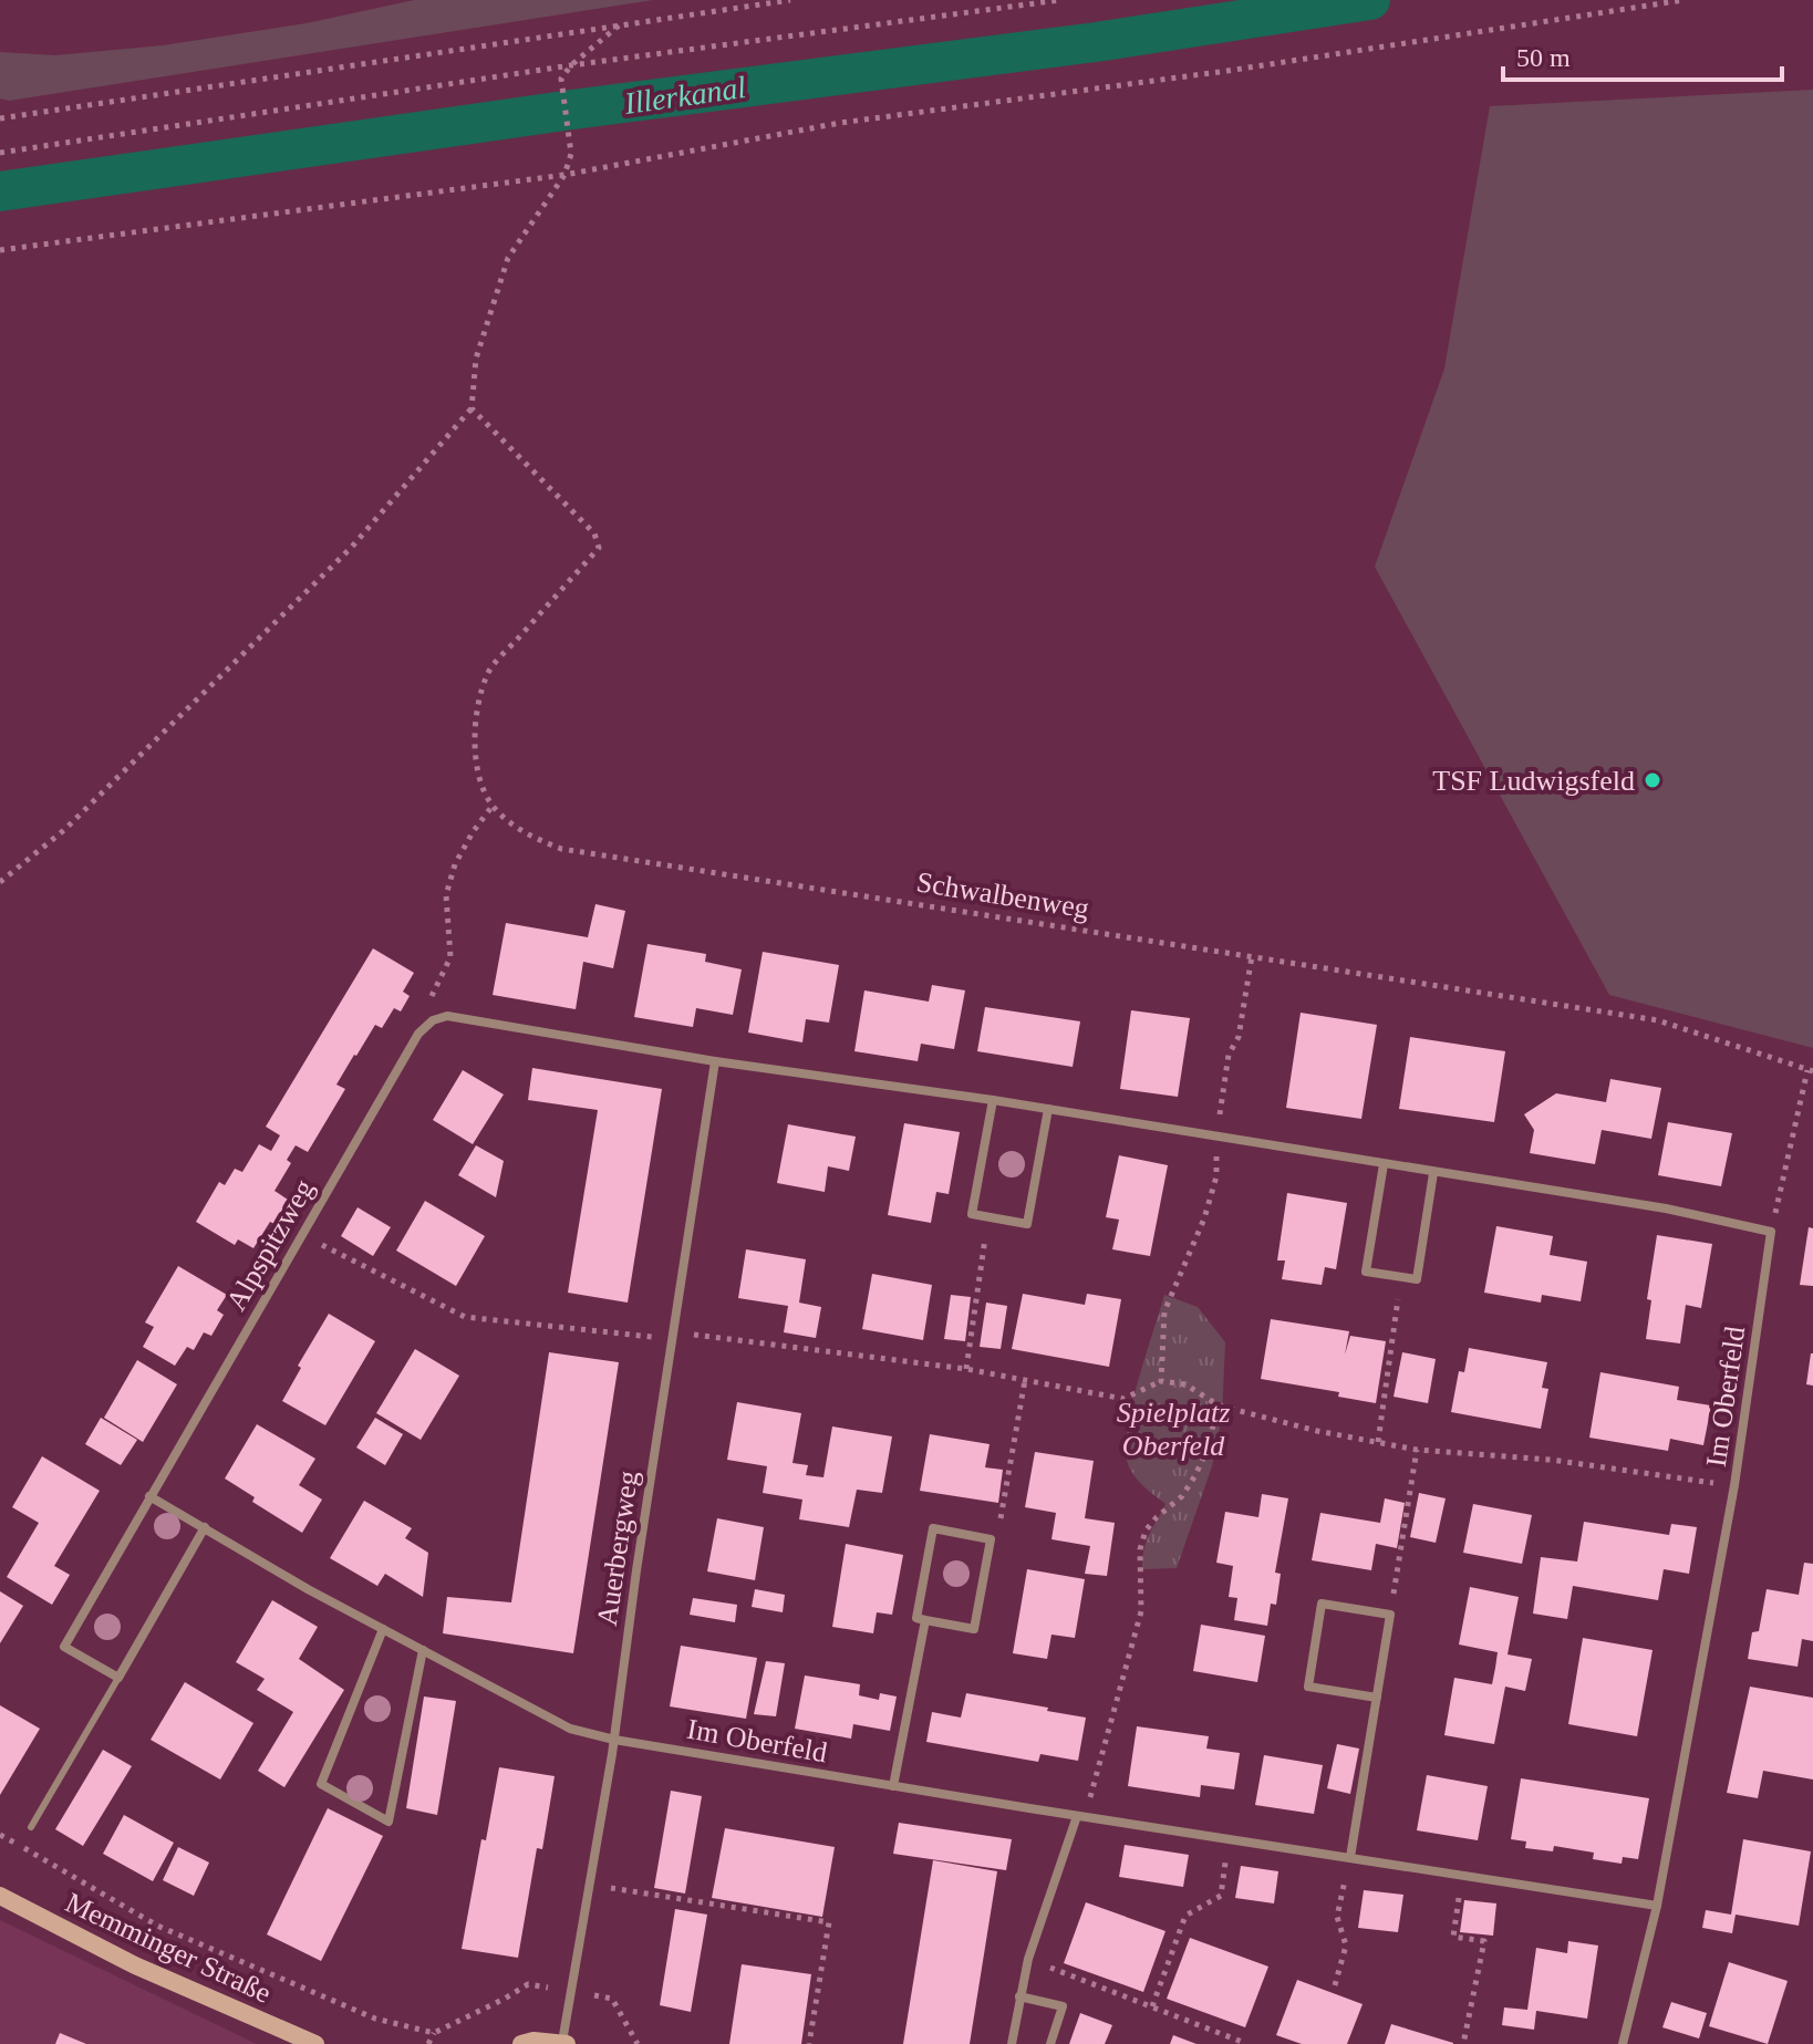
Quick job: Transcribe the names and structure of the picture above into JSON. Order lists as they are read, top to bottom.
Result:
{
  "streets": {
    "main road": ["Memminger Straße"],
    "street": ["Alpspitzweg", "Im Oberfeld", "Auerbergweg"],
    "path": ["Schwalbenweg"]
  },
  "crossings": [
    ["Im Oberfeld", "Auerbergweg"]
  ],
  "water": ["Illerkanal"],
  "parks": ["Spielplatz Oberfeld"],
  "places": ["TSF Ludwigsfeld"],
  "scale_bar": "50 m"
}
